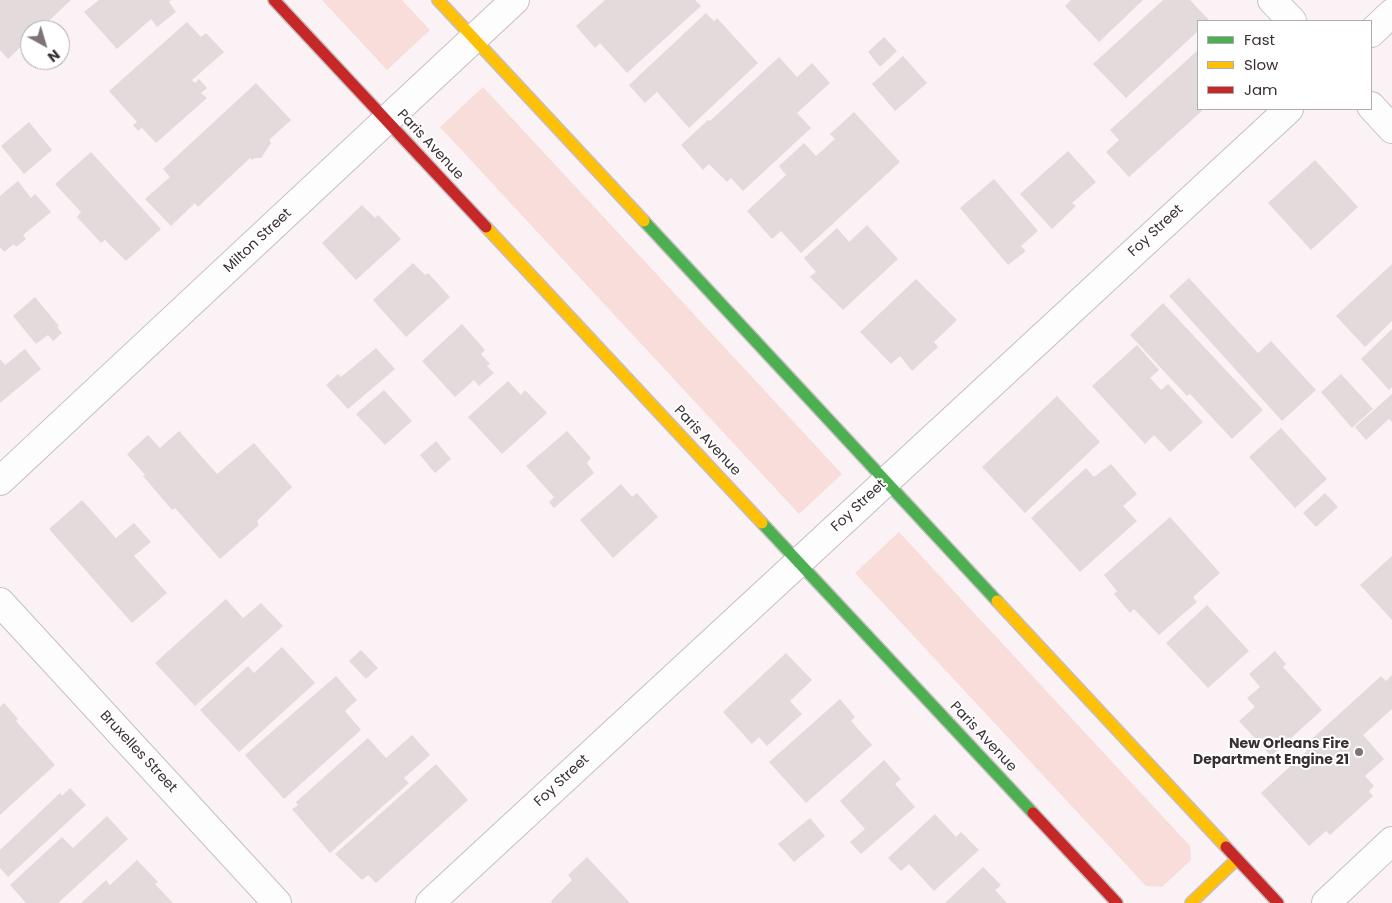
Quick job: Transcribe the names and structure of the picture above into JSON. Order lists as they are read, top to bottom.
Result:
{
  "streets": {
    "street": [
      "Paris Avenue",
      "Foy Street",
      "Milton Street",
      "Bruxelles Street"
    ]
  },
  "crossings": [
    ["Paris Avenue", "Foy Street"],
    ["Paris Avenue", "Milton Street"]
  ],
  "places": ["New Orleans Fire Department Engine 21"],
  "legend": ["Fast", "Slow", "Jam"],
  "north": "bottom right"
}
